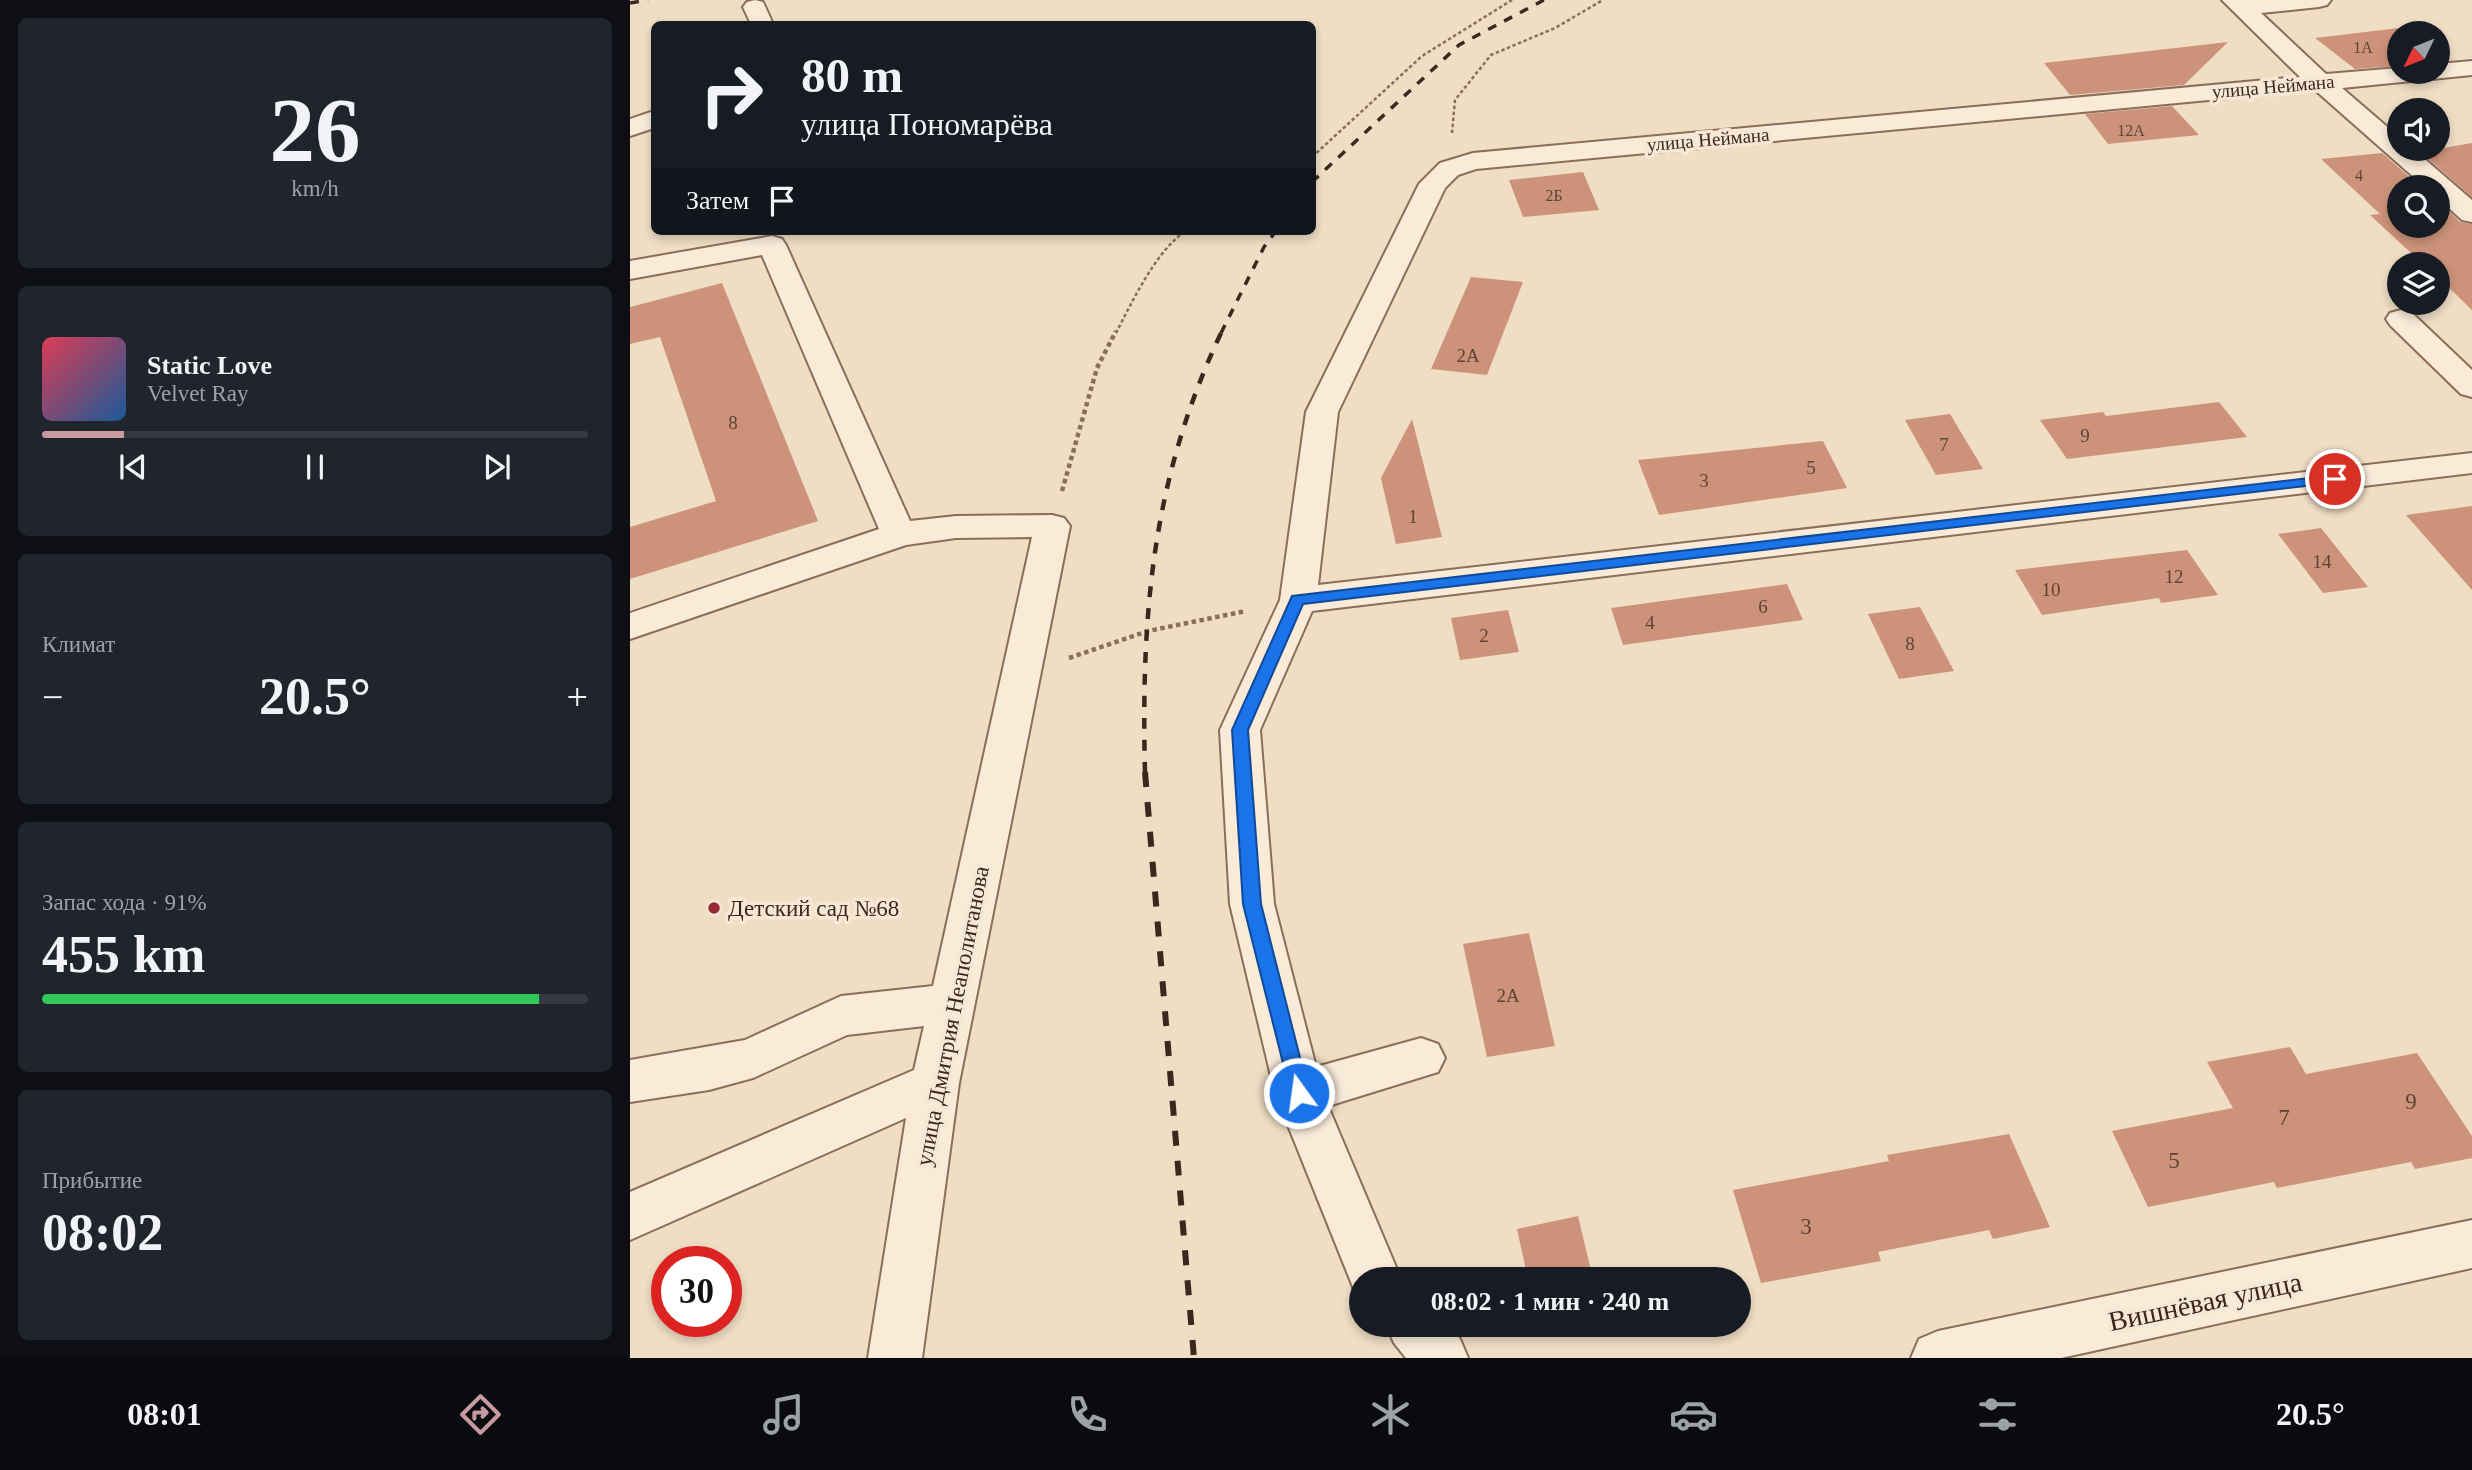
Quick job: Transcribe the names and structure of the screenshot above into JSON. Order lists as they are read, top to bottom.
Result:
{
  "streets": {
    "street": ["улица Неймана", "улица Дмитрия Неаполитанова", "Вишнёвая улица"]
  },
  "places": ["Детский сад №68"],
  "house_numbers": [
    "1А",
    "12А",
    "4",
    "2Б",
    "2А",
    "8",
    "9",
    "7",
    "5",
    "3",
    "1",
    "14",
    "12",
    "10",
    "6",
    "4",
    "2",
    "8",
    "2А",
    "9",
    "7",
    "5",
    "3"
  ],
  "north": "bottom left",
  "page": {
    "tile": [
      ["26", "km/h"],
      "Климат",
      ["Запас хода · 91%", "455 km"],
      ["Прибытие", "08:02"]
    ],
    "turn": ["80 m", "улица Пономарёва"],
    "then": "Затем",
    "song": ["Static Love", "Velvet Ray"],
    "heat": ["−", "20.5°", "+"],
    "limit": "30",
    "trip": "08:02 · 1 мин · 240 m",
    "tabs": ["08:01", "20.5°"]
  }
}
